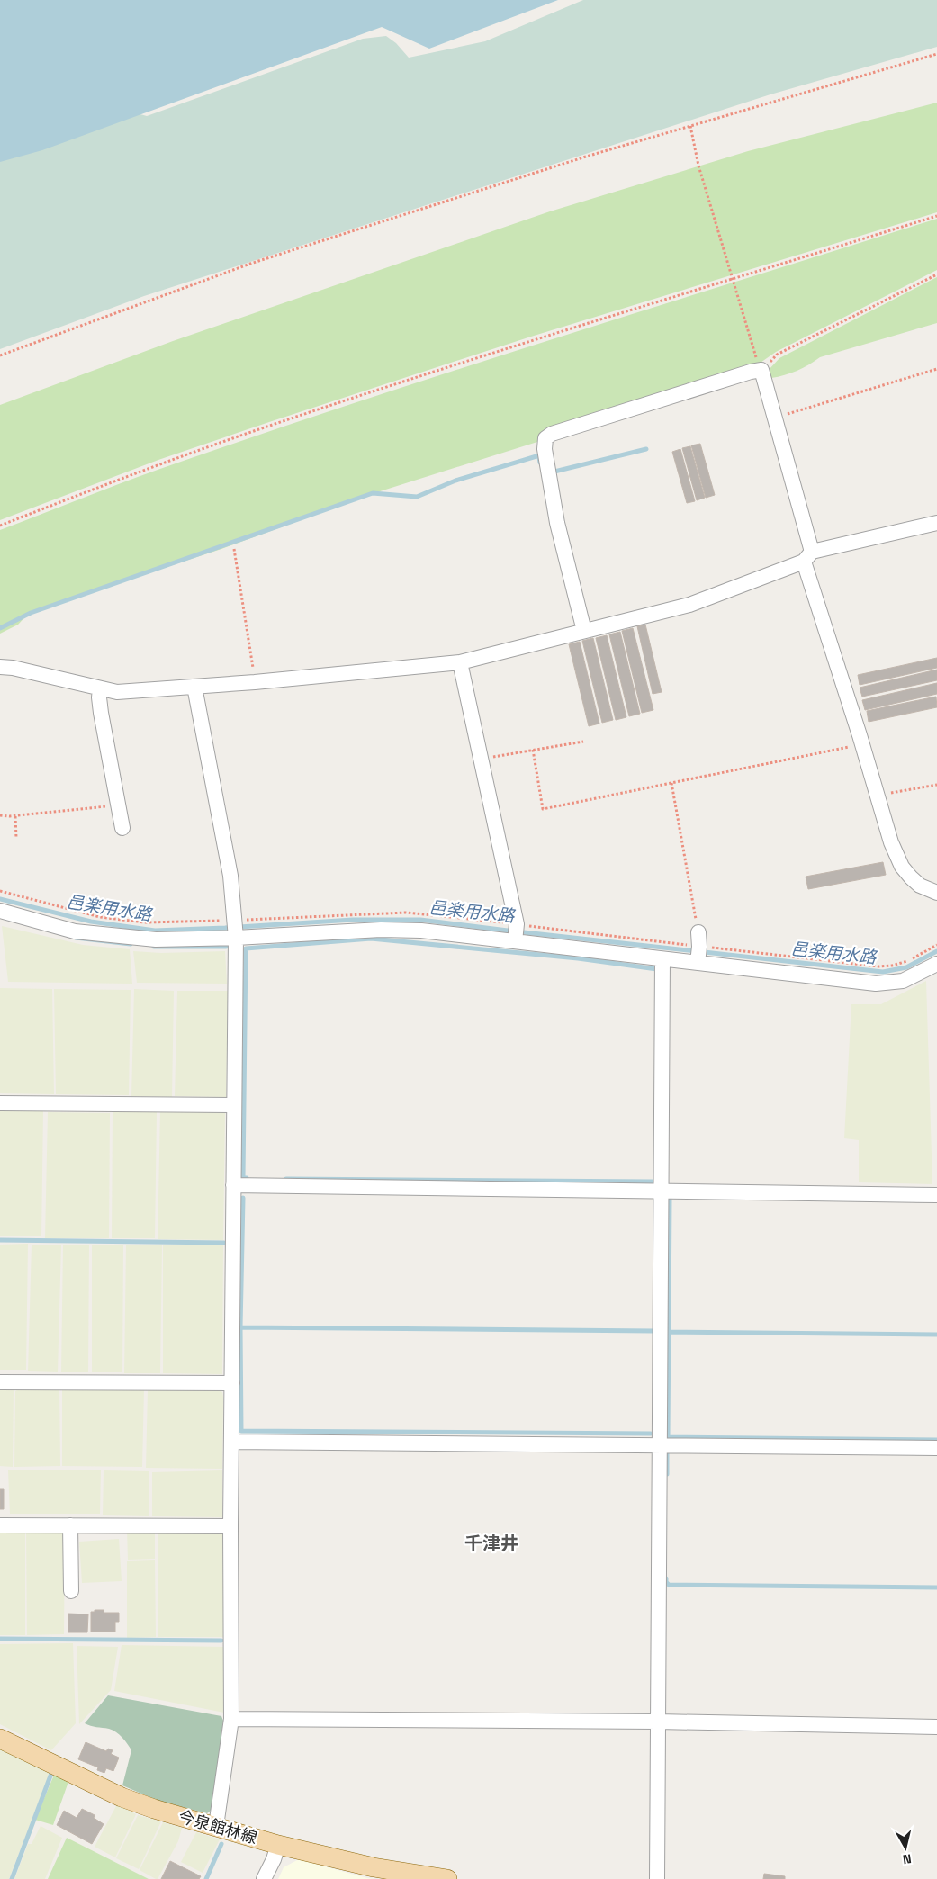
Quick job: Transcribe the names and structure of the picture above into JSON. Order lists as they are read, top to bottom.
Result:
{
  "streets": {
    "main road": ["今泉館林線"]
  },
  "districts": ["千津井"],
  "water": ["邑楽用水路"],
  "north": "bottom"
}
